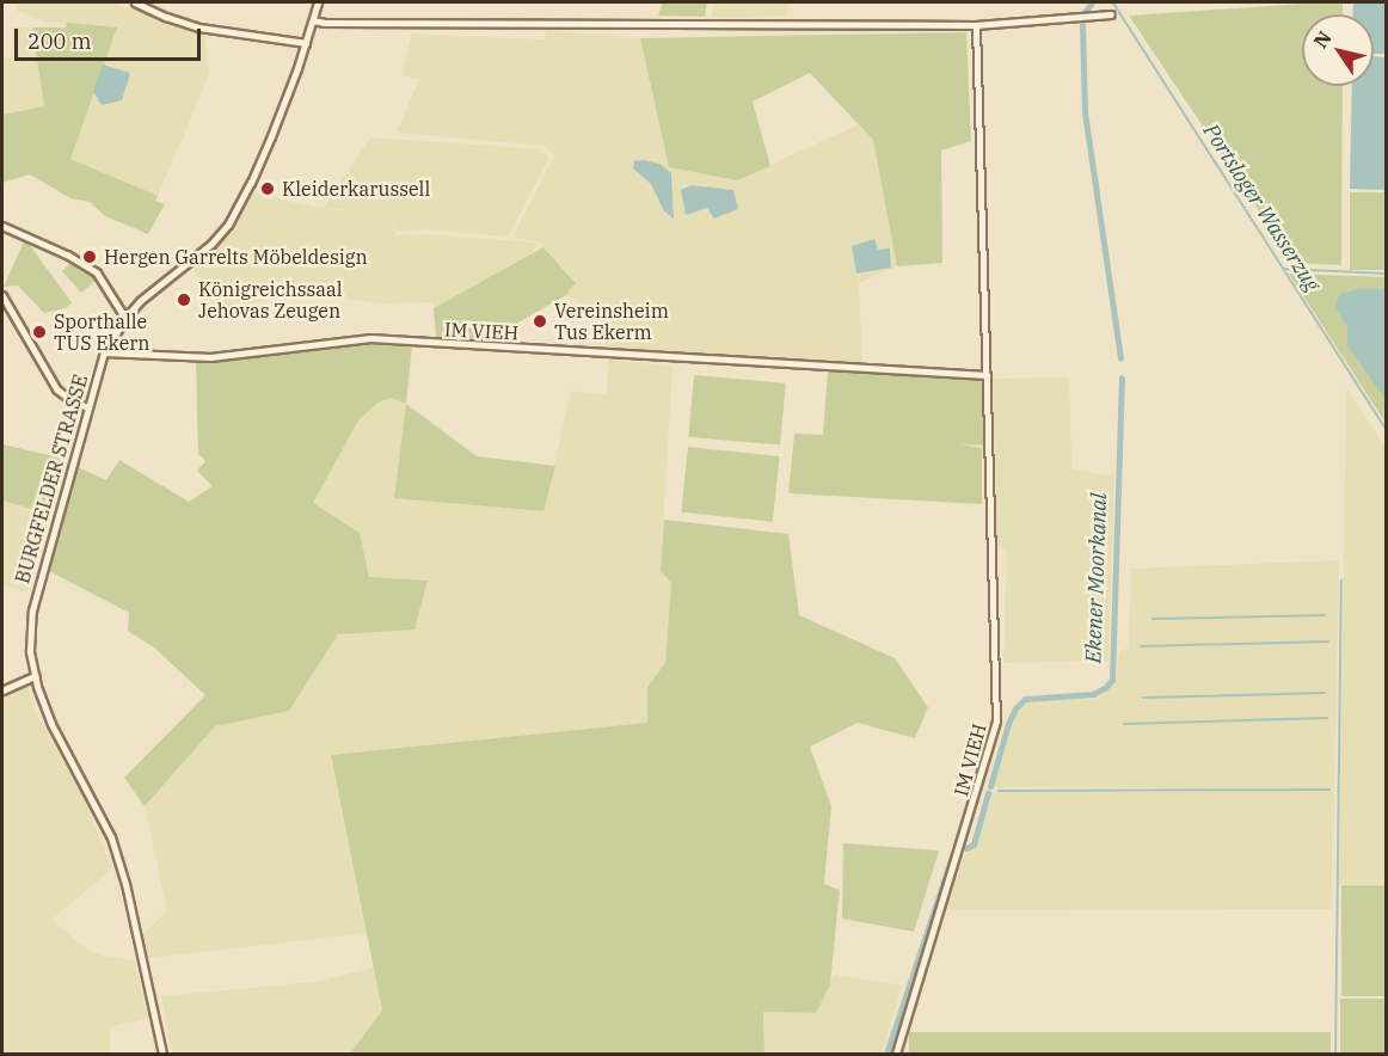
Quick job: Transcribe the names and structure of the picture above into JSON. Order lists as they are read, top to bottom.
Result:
{
  "streets": {
    "street": ["IM VIEH", "BURGFELDER STRASSE"]
  },
  "crossings": [
    ["IM VIEH", "BURGFELDER STRASSE"]
  ],
  "water": ["Portsloger Wasserzug", "Ekener Moorkanal"],
  "places": [
    "Kleiderkarussell",
    "Hergen Garrelts Möbeldesign",
    "Königreichssaal Jehovas Zeugen",
    "Vereinsheim Tus Ekerm",
    "Sporthalle TUS Ekern"
  ],
  "scale_bar": "200 m",
  "north": "top left"
}
